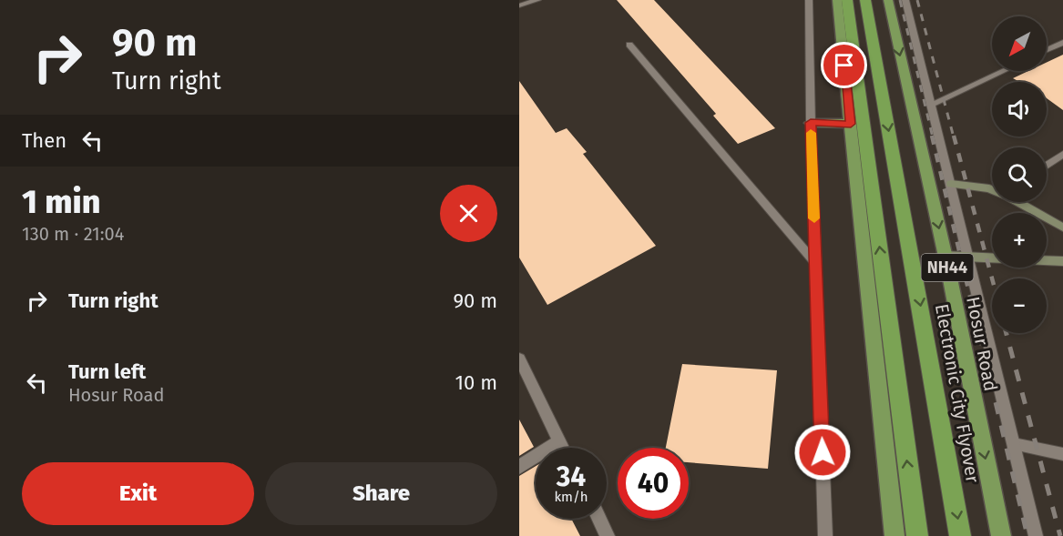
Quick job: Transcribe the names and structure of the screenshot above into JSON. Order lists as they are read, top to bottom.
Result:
{
  "streets": {
    "highway": ["NH44", "Hosur Road", "Electronic City Flyover"]
  },
  "north": "bottom left",
  "page": {
    "turn": ["90 m", "Turn right"],
    "map_buttons": ["+", "−"],
    "then": "Then",
    "heading": ["1 min", "130 m · 21:04"],
    "list": [
      {
        "name": "Turn right",
        "value": "90 m"
      },
      {
        "name": "Turn left",
        "note": "Hosur Road",
        "value": "10 m"
      }
    ],
    "speed": "34 km/h",
    "limit": "40",
    "buttons": ["Exit", "Share"]
  }
}
